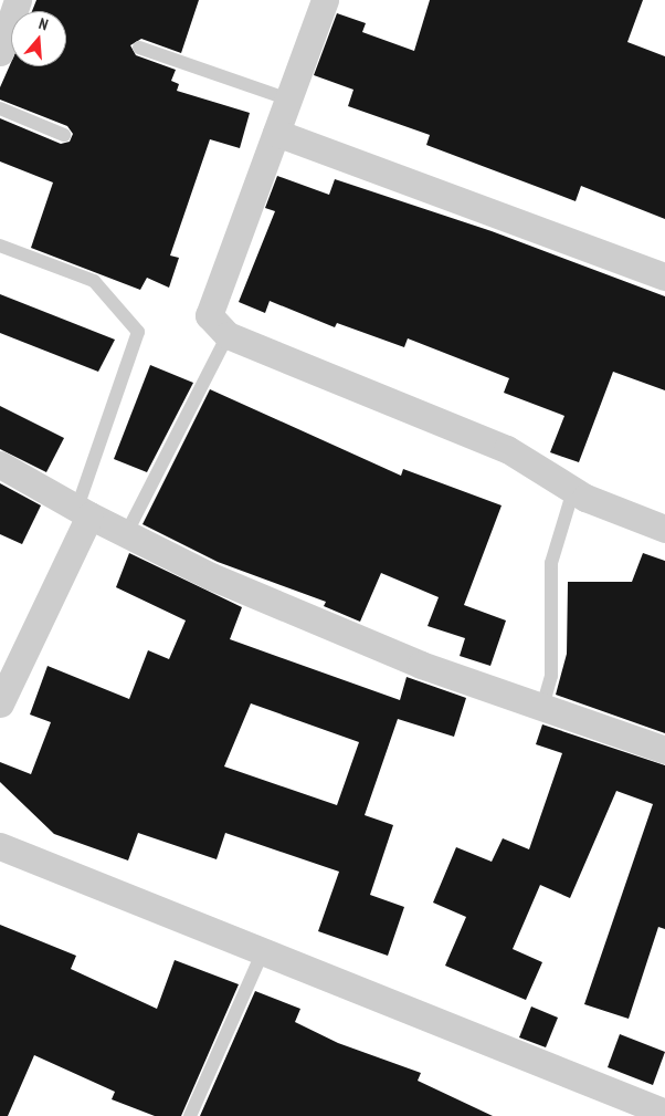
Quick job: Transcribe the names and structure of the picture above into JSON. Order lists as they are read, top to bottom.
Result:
{
  "north": "top"
}
